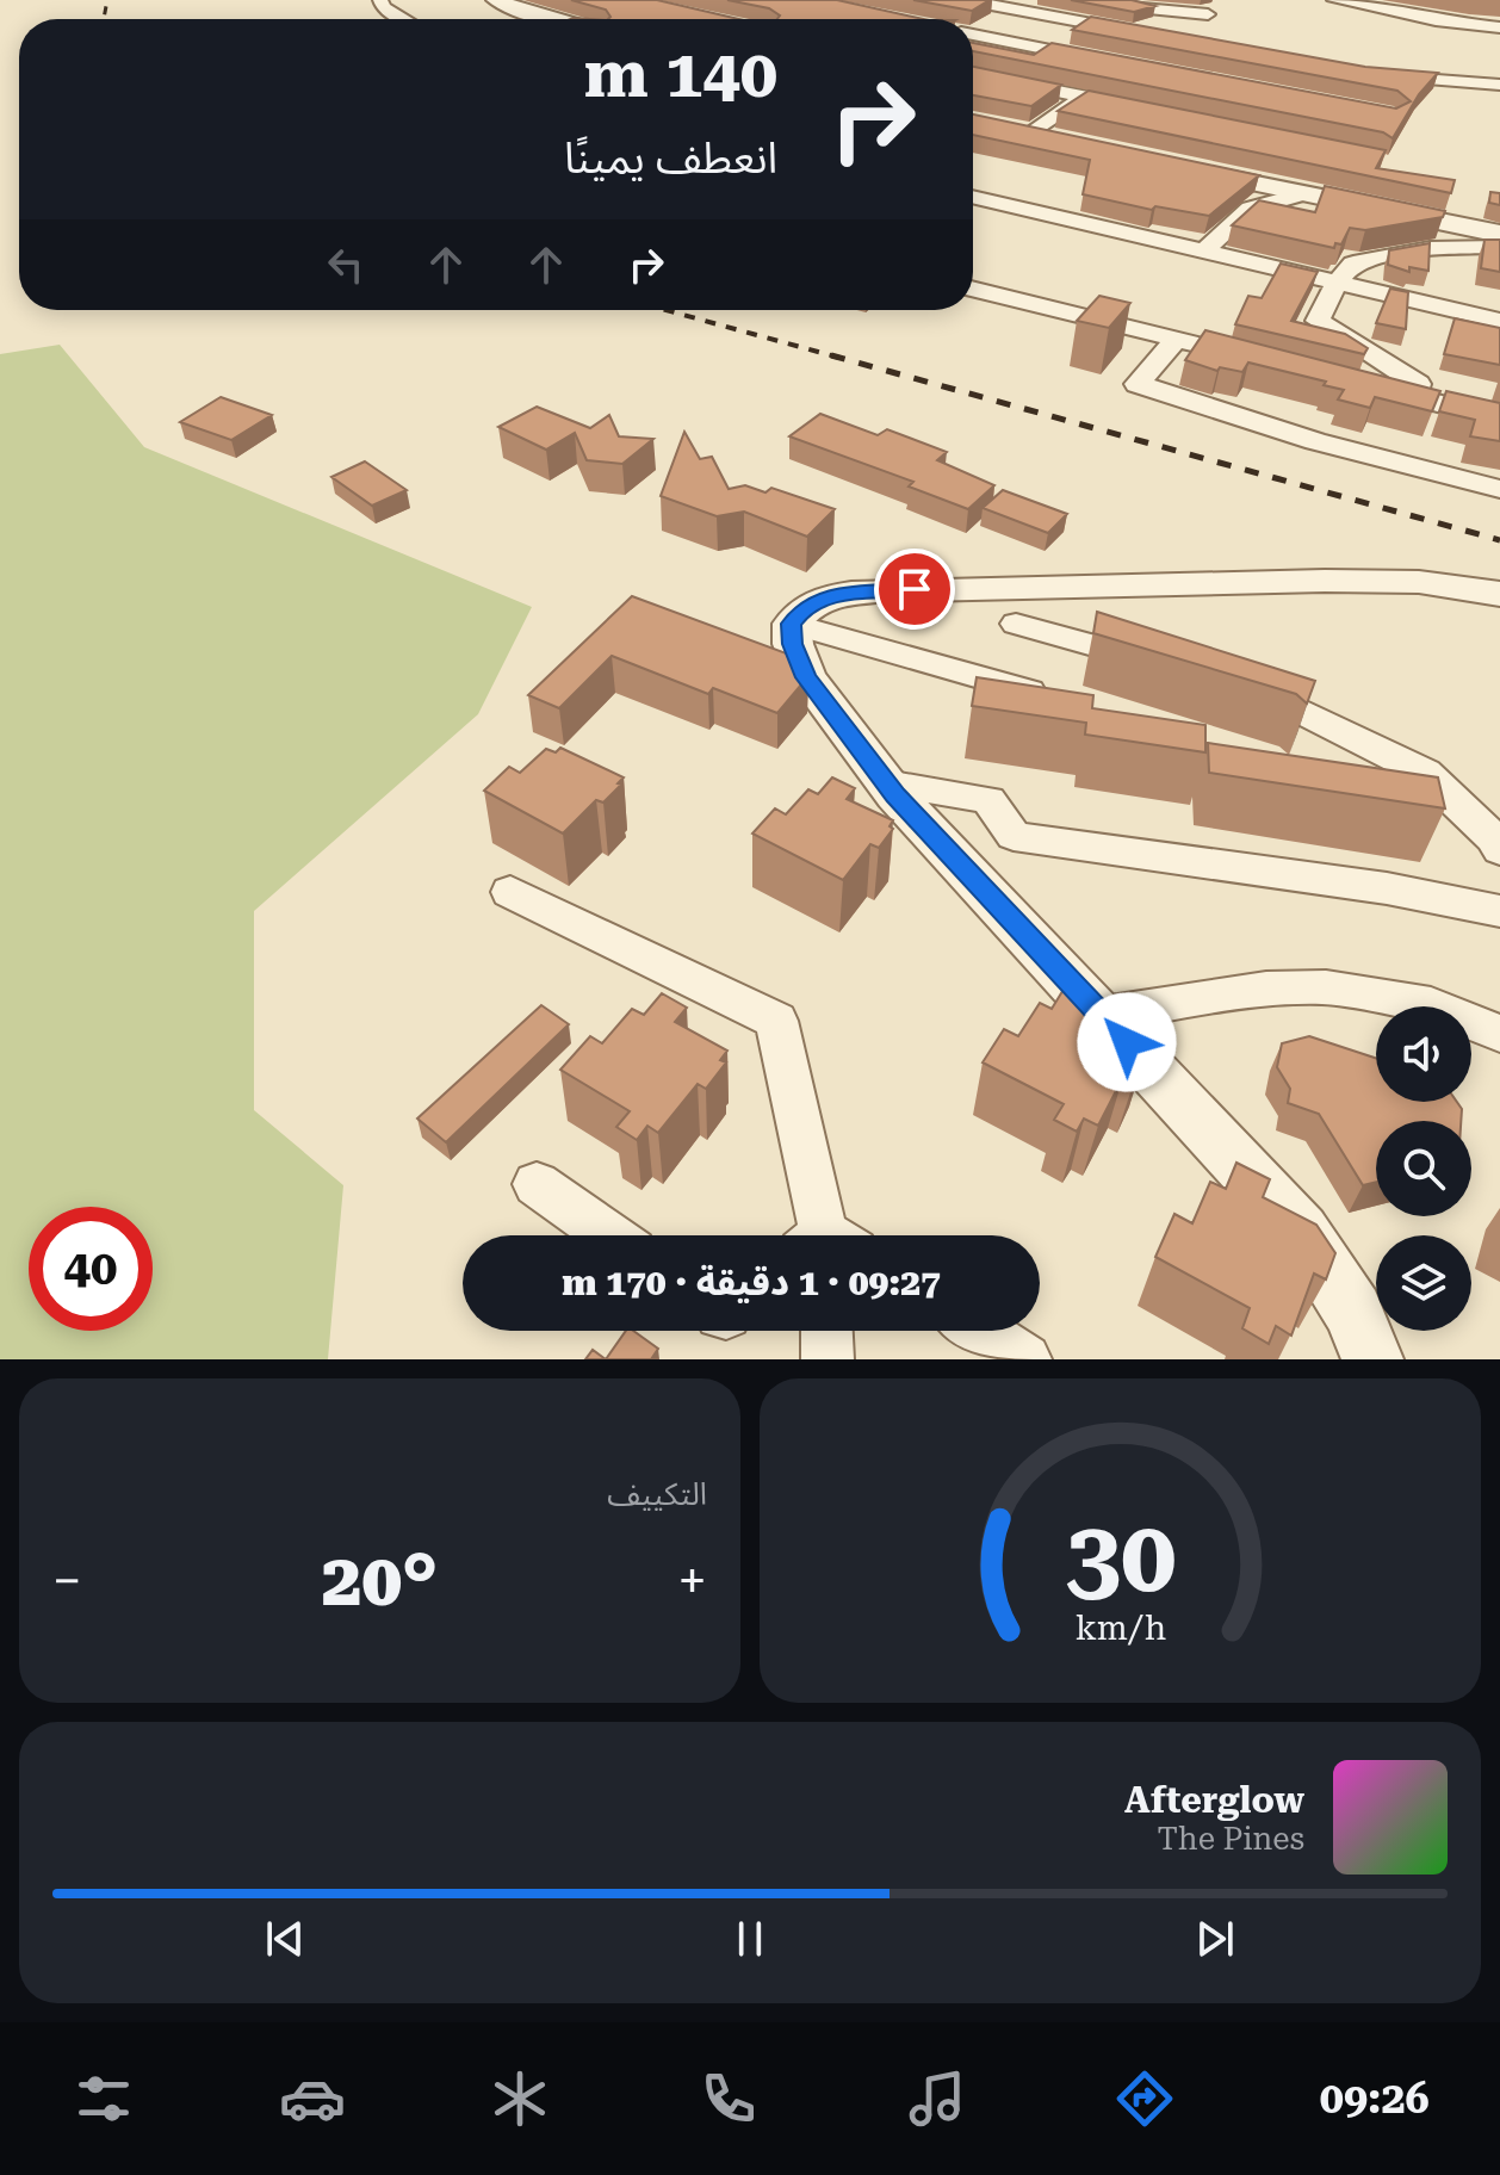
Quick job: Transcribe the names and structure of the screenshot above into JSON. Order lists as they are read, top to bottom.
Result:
{
  "page": {
    "turn": ["140 m", "انعطف يمينًا"],
    "limit": "40",
    "trip": "09:27 · 1 دقيقة · 170 m",
    "tile": "التكييف",
    "heat": ["−", "20°", "+"],
    "song": ["Afterglow", "The Pines"],
    "tabs": "09:26",
    "gauge": ["30", "km/h"]
  }
}
